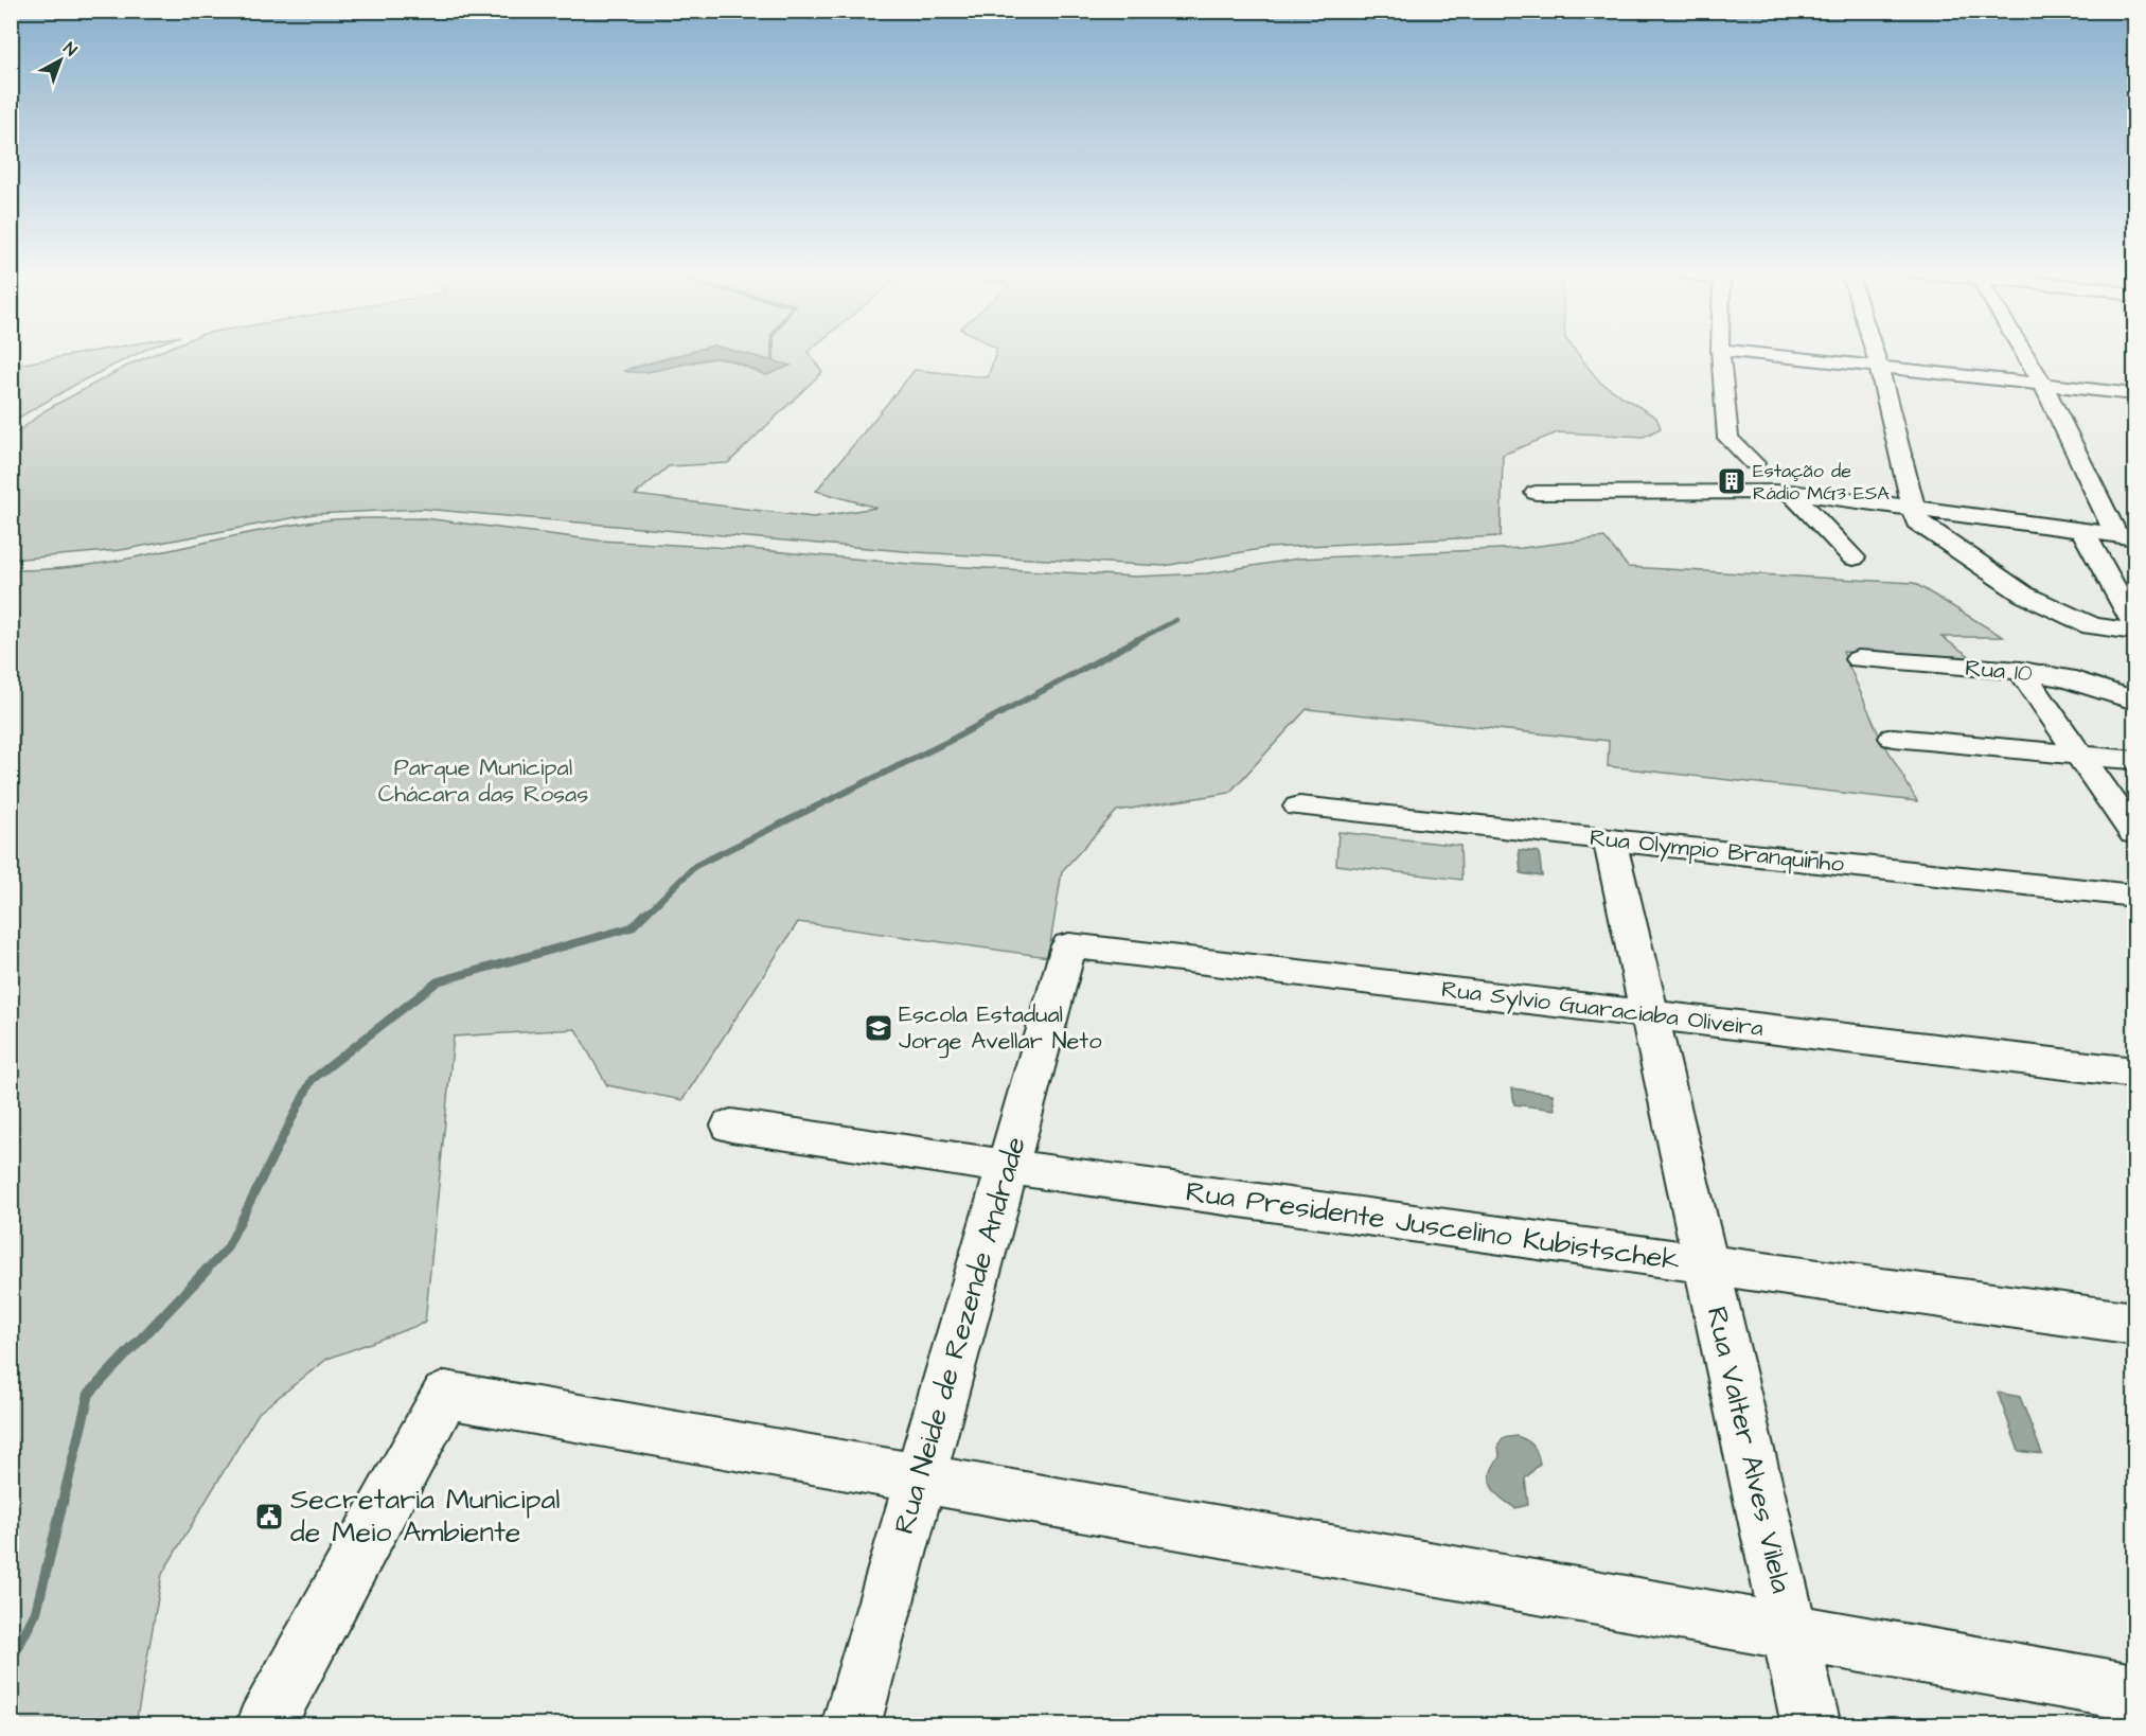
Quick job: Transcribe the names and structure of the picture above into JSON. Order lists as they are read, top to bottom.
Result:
{
  "streets": {
    "street": [
      "Rua 10",
      "Rua Olympio Branquinho",
      "Rua Sylvio Guaraciaba Oliveira",
      "Rua Presidente Juscelino Kubistschek",
      "Rua Neide de Rezende Andrade",
      "Rua Valter Alves Vilela"
    ]
  },
  "crossings": [
    ["Rua Olympio Branquinho", "Rua Valter Alves Vilela"],
    ["Rua Sylvio Guaraciaba Oliveira", "Rua Neide de Rezende Andrade"],
    ["Rua Sylvio Guaraciaba Oliveira", "Rua Valter Alves Vilela"],
    ["Rua Presidente Juscelino Kubistschek", "Rua Neide de Rezende Andrade"],
    ["Rua Presidente Juscelino Kubistschek", "Rua Valter Alves Vilela"]
  ],
  "parks": ["Parque Municipal Chácara das Rosas"],
  "places": {
    "building": ["Estação de Rádio MG3 ESA"],
    "school or university": ["Escola Estadual Jorge Avellar Neto"],
    "public building": ["Secretaria Municipal de Meio Ambiente"]
  },
  "north": "top right"
}
